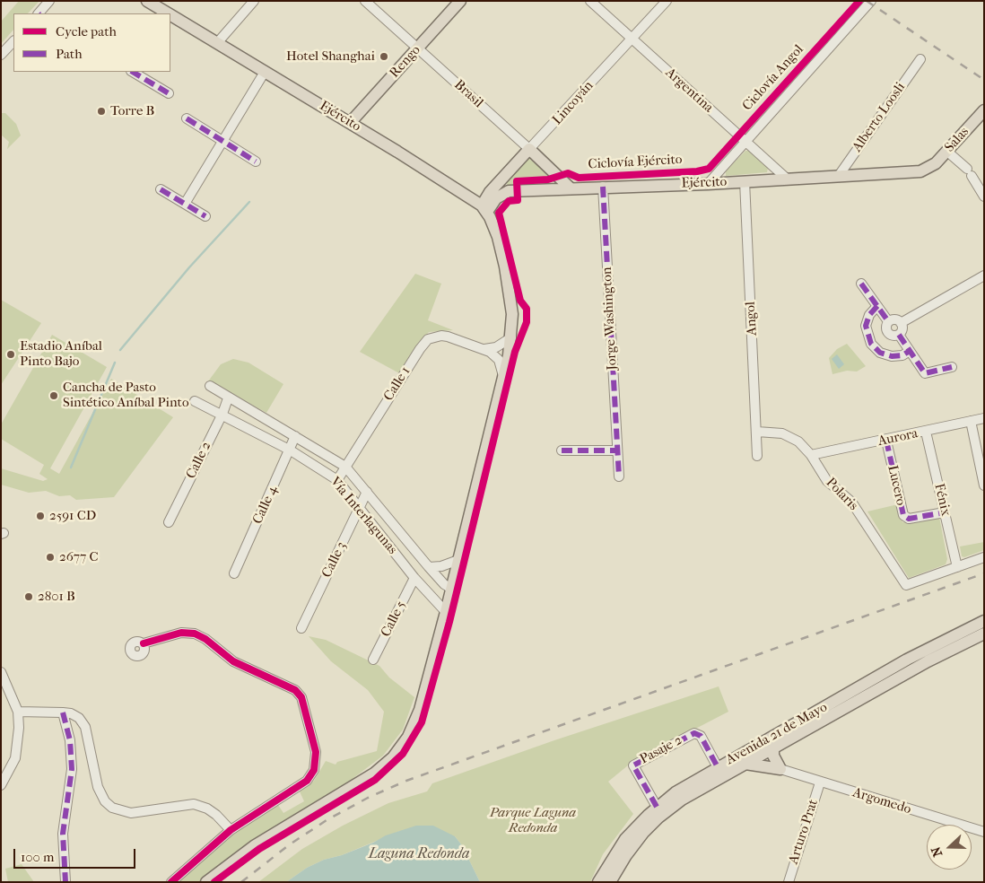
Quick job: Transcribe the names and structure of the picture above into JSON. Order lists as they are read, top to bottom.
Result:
{
  "streets": {
    "main road": [
      "Rengo",
      "Brasil",
      "Lincoyán",
      "Ejército",
      "Salas",
      "Avenida 21 de Mayo"
    ],
    "street": [
      "Argentina",
      "Alberto Loosli",
      "Jorge Washington",
      "Angol",
      "Calle 1",
      "Aurora",
      "Calle 2",
      "Lucero",
      "Polaris",
      "Fénix",
      "Calle 4",
      "Vía Interlagunas",
      "Calle 3",
      "Calle 5",
      "Pasaje 2",
      "Argomedo",
      "Arturo Prat"
    ],
    "cycle path": ["Ciclovía Angol"]
  },
  "crossings": [
    ["Rengo", "Brasil"],
    ["Rengo", "Ejército"],
    ["Argentina", "Lincoyán"],
    ["Argentina", "Ejército"],
    ["Brasil", "Lincoyán"],
    ["Brasil", "Ejército"],
    ["Lincoyán", "Ejército"],
    ["Ejército", "Alberto Loosli"],
    ["Ejército", "Salas"],
    ["Ejército", "Jorge Washington"],
    ["Ejército", "Angol"],
    ["Angol", "Polaris"],
    ["Calle 1", "Vía Interlagunas"],
    ["Aurora", "Lucero"],
    ["Aurora", "Polaris"],
    ["Aurora", "Fénix"],
    ["Calle 2", "Vía Interlagunas"],
    ["Lucero", "Fénix"],
    ["Polaris", "Fénix"],
    ["Calle 4", "Vía Interlagunas"],
    ["Vía Interlagunas", "Calle 3"],
    ["Vía Interlagunas", "Calle 5"],
    ["Avenida 21 de Mayo", "Pasaje 2"],
    ["Argomedo", "Arturo Prat"]
  ],
  "water": ["Laguna Redonda"],
  "parks": ["Parque Laguna Redonda"],
  "places": [
    "Hotel Shanghai",
    "Torre B",
    "Estadio Aníbal Pinto Bajo",
    "Cancha de Pasto Sintético Aníbal Pinto",
    "2591 CD",
    "2677 C",
    "2801 B"
  ],
  "legend": ["Cycle path", "Path"],
  "scale_bar": "100 m",
  "north": "left"
}
